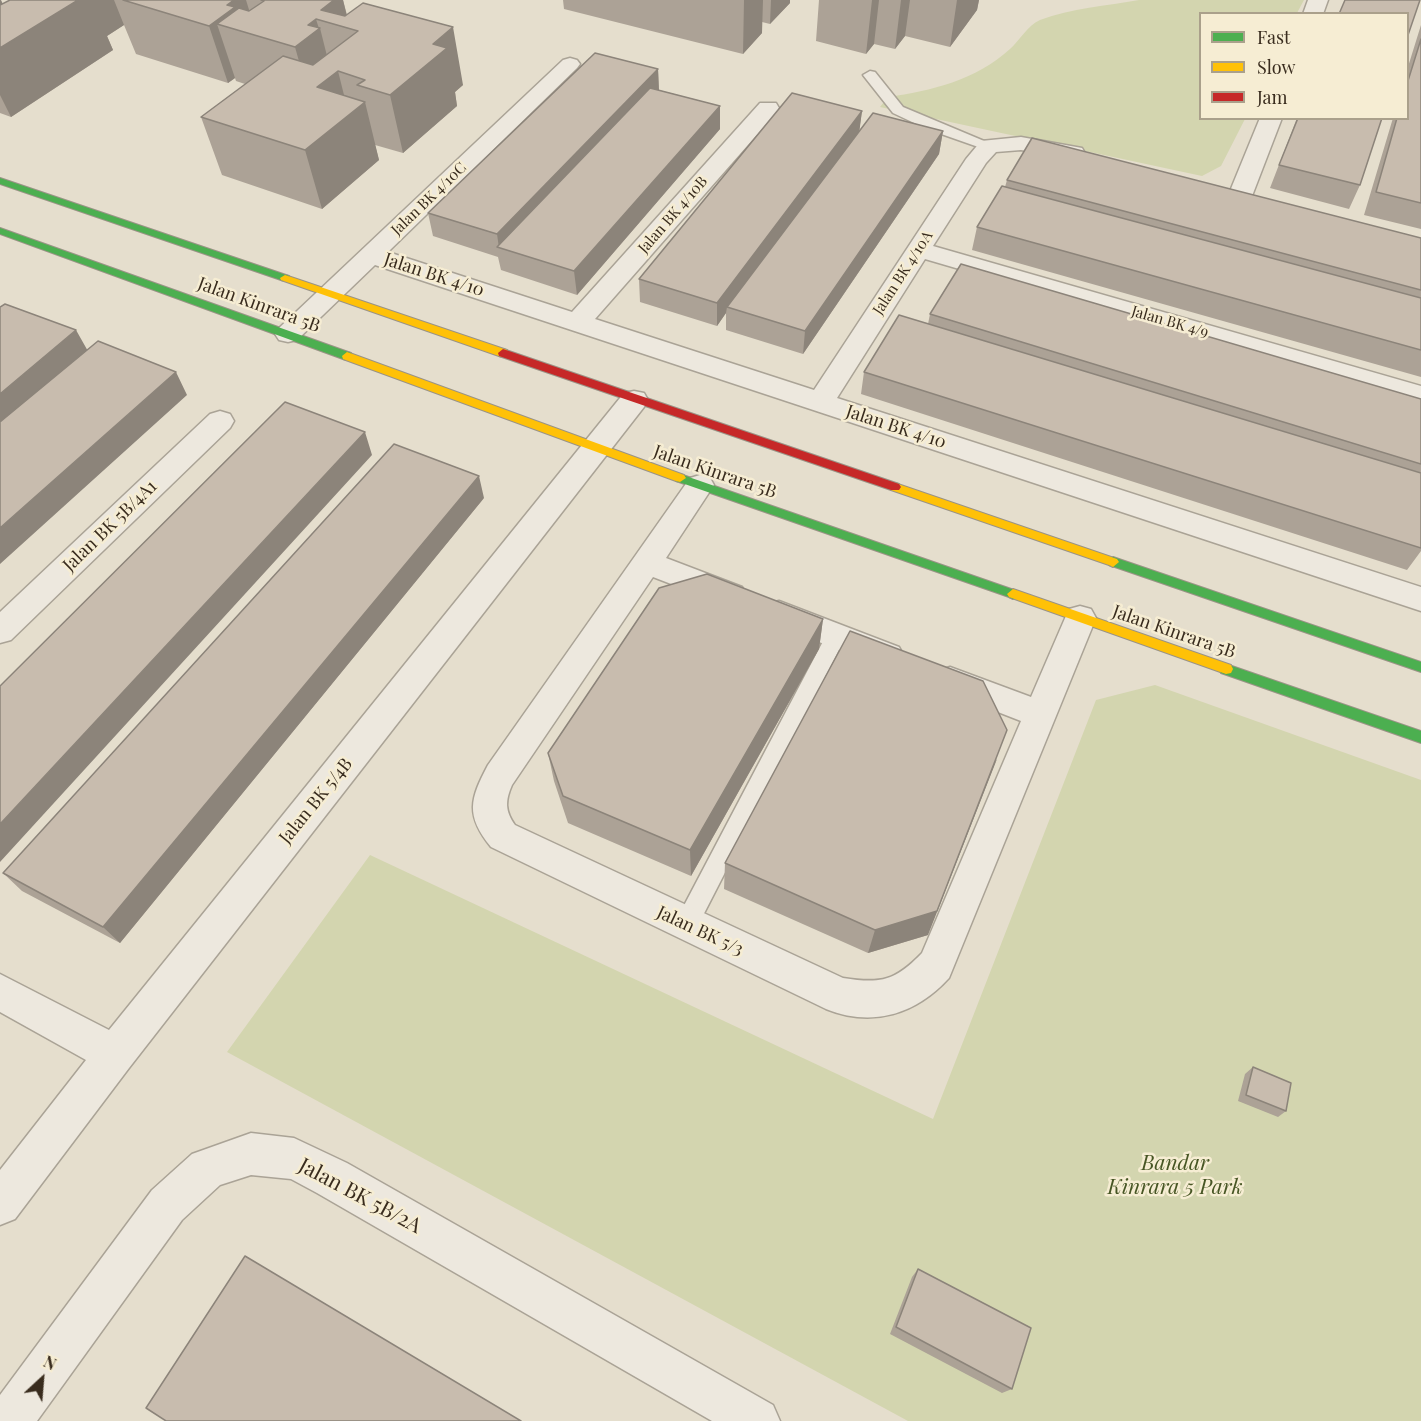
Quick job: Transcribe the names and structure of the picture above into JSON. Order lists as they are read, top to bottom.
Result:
{
  "streets": {
    "street": [
      "Jalan BK 4/10C",
      "Jalan BK 4/10B",
      "Jalan BK 4/10A",
      "Jalan BK 4/10",
      "Jalan Kinrara 5B",
      "Jalan BK 4/9",
      "Jalan BK 5B/4A1",
      "Jalan BK 5/4B",
      "Jalan BK 5/3",
      "Jalan BK 5B/2A"
    ]
  },
  "crossings": [
    ["Jalan BK 4/10C", "Jalan BK 4/10"],
    ["Jalan BK 4/10C", "Jalan Kinrara 5B"],
    ["Jalan BK 4/10B", "Jalan BK 4/10"],
    ["Jalan BK 4/10A", "Jalan BK 4/10"],
    ["Jalan BK 4/10A", "Jalan BK 4/9"],
    ["Jalan Kinrara 5B", "Jalan BK 5/4B"],
    ["Jalan Kinrara 5B", "Jalan BK 5/3"]
  ],
  "parks": ["Bandar Kinrara 5 Park"],
  "legend": ["Fast", "Slow", "Jam"],
  "north": "top right"
}
